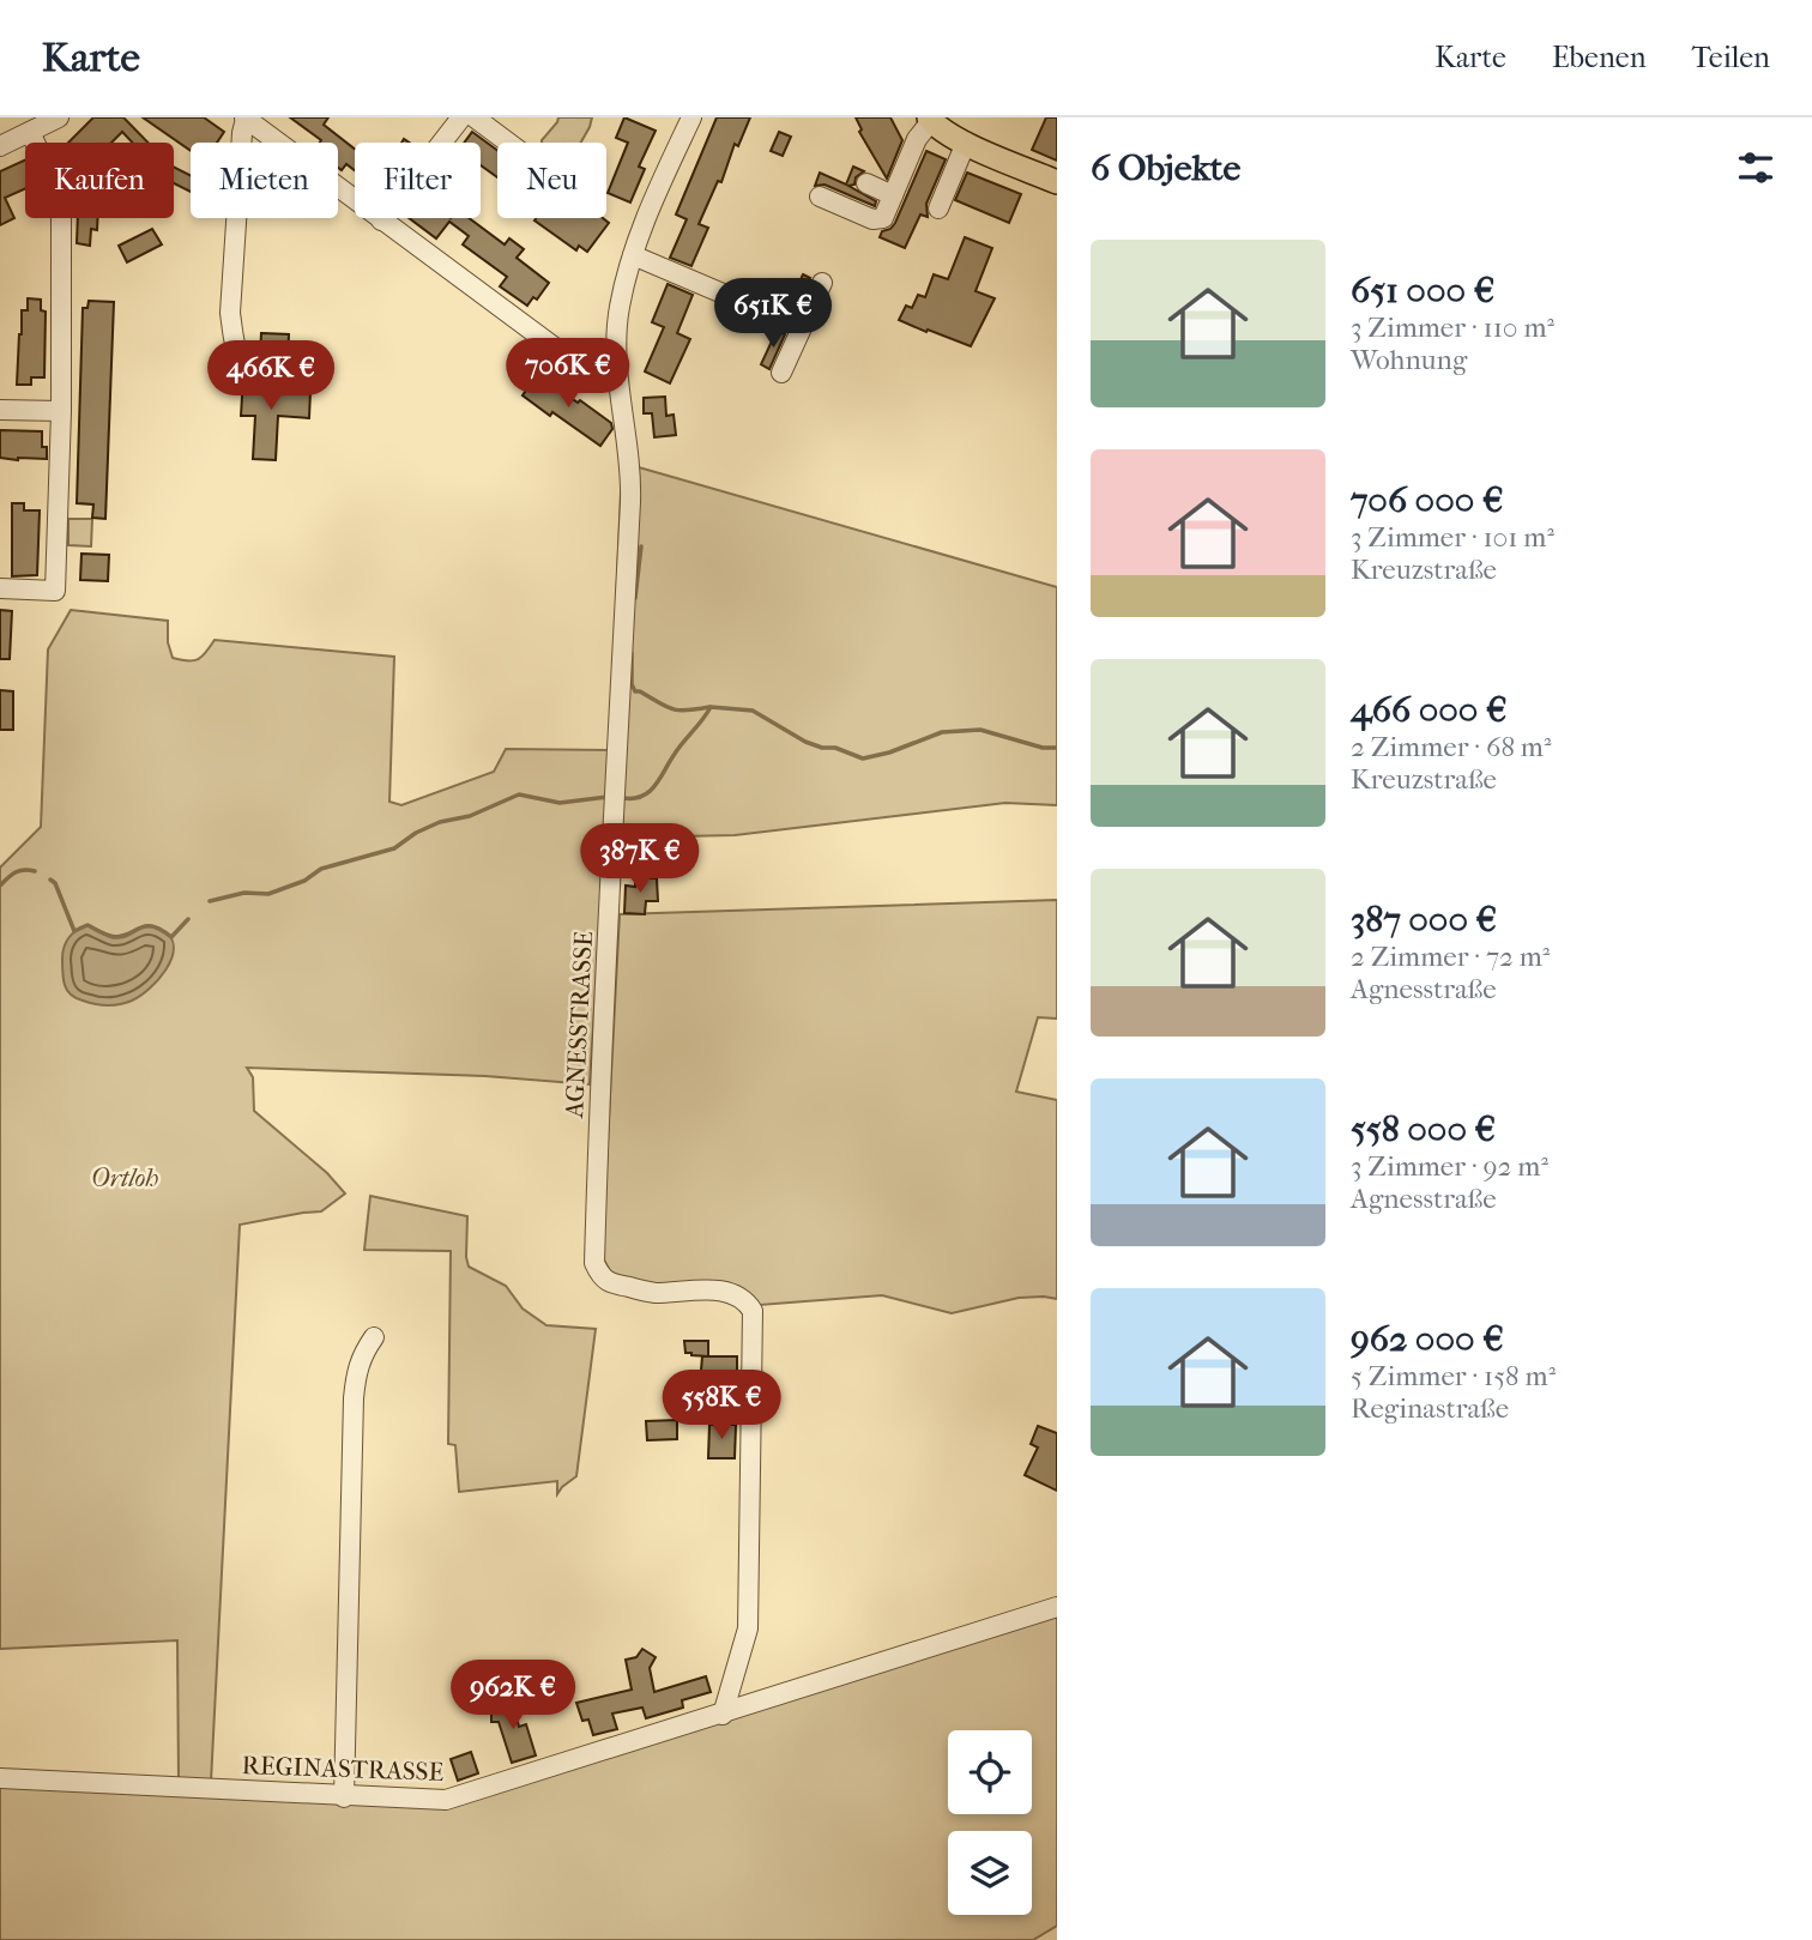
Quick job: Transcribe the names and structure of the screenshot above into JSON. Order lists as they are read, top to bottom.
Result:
{
  "streets": {
    "street": ["AGNESSTRASSE", "REGINASTRASSE"]
  },
  "crossings": [
    ["AGNESSTRASSE", "REGINASTRASSE"]
  ],
  "parks": ["Ortloh"],
  "page": {
    "header": "Karte",
    "nav": ["Karte", "Ebenen", "Teilen"],
    "heading": "6 Objekte",
    "chip": [
      "Kaufen",
      "Mieten",
      "Filter",
      "Neu"
    ],
    "list": [
      {
        "name": "651 000 €",
        "note": "3 Zimmer · 110 m² · Wohnung"
      },
      {
        "name": "706 000 €",
        "note": "3 Zimmer · 101 m² · Kreuzstraße"
      },
      {
        "name": "466 000 €",
        "note": "2 Zimmer · 68 m² · Kreuzstraße"
      },
      {
        "name": "387 000 €",
        "note": "2 Zimmer · 72 m² · Agnesstraße"
      },
      {
        "name": "558 000 €",
        "note": "3 Zimmer · 92 m² · Agnesstraße"
      },
      {
        "name": "962 000 €",
        "note": "5 Zimmer · 158 m² · Reginastraße"
      }
    ],
    "price": [
      "651K €",
      "706K €",
      "466K €",
      "387K €",
      "558K €",
      "962K €"
    ]
  }
}
